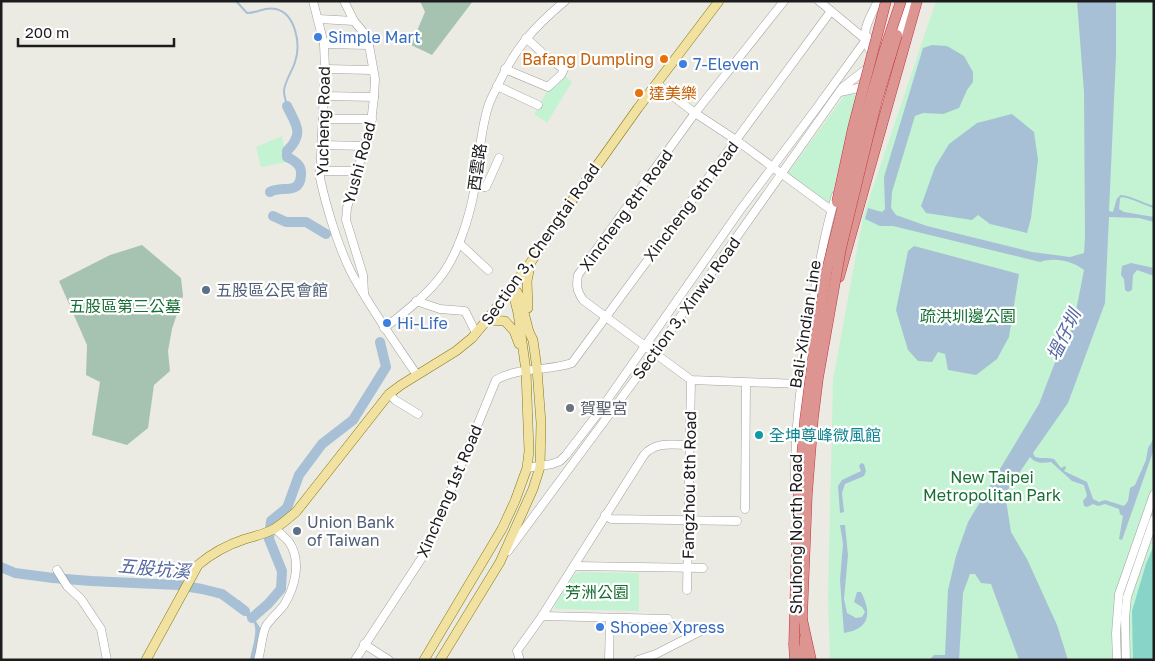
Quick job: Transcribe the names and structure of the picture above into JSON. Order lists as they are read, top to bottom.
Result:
{
  "streets": {
    "highway": ["Bali-Xindian Line"],
    "main road": ["Section 3, Chengtai Road"],
    "street": [
      "Yucheng Road",
      "Yushi Road",
      "西雲路",
      "Xincheng 6th Road",
      "Xincheng 8th Road",
      "Section 3, Xinwu Road",
      "Fangzhou 8th Road",
      "Xincheng 1st Road",
      "Shuhong North Road"
    ]
  },
  "crossings": [
    ["Yucheng Road", "Yushi Road"],
    ["Yushi Road", "西雲路"],
    ["Yushi Road", "Section 3, Chengtai Road"],
    ["Xincheng 6th Road", "Xincheng 8th Road"],
    ["Xincheng 6th Road", "Xincheng 1st Road"],
    ["Xincheng 8th Road", "Section 3, Xinwu Road"],
    ["Xincheng 8th Road", "Fangzhou 8th Road"],
    ["Section 3, Xinwu Road", "Shuhong North Road"],
    ["Bali-Xindian Line", "Shuhong North Road"]
  ],
  "water": ["塭仔圳", "五股坑溪"],
  "parks": [
    "五股區第三公墓",
    "疏洪圳邊公園",
    "New Taipei Metropolitan Park",
    "芳洲公園"
  ],
  "places": [
    "Simple Mart",
    "Bafang Dumpling",
    "7-Eleven",
    "達美樂",
    "五股區公民會館",
    "Hi-Life",
    "賀聖宮",
    "全坤尊峰微風館",
    "Union Bank of Taiwan",
    "Shopee Xpress"
  ],
  "scale_bar": "200 m"
}
